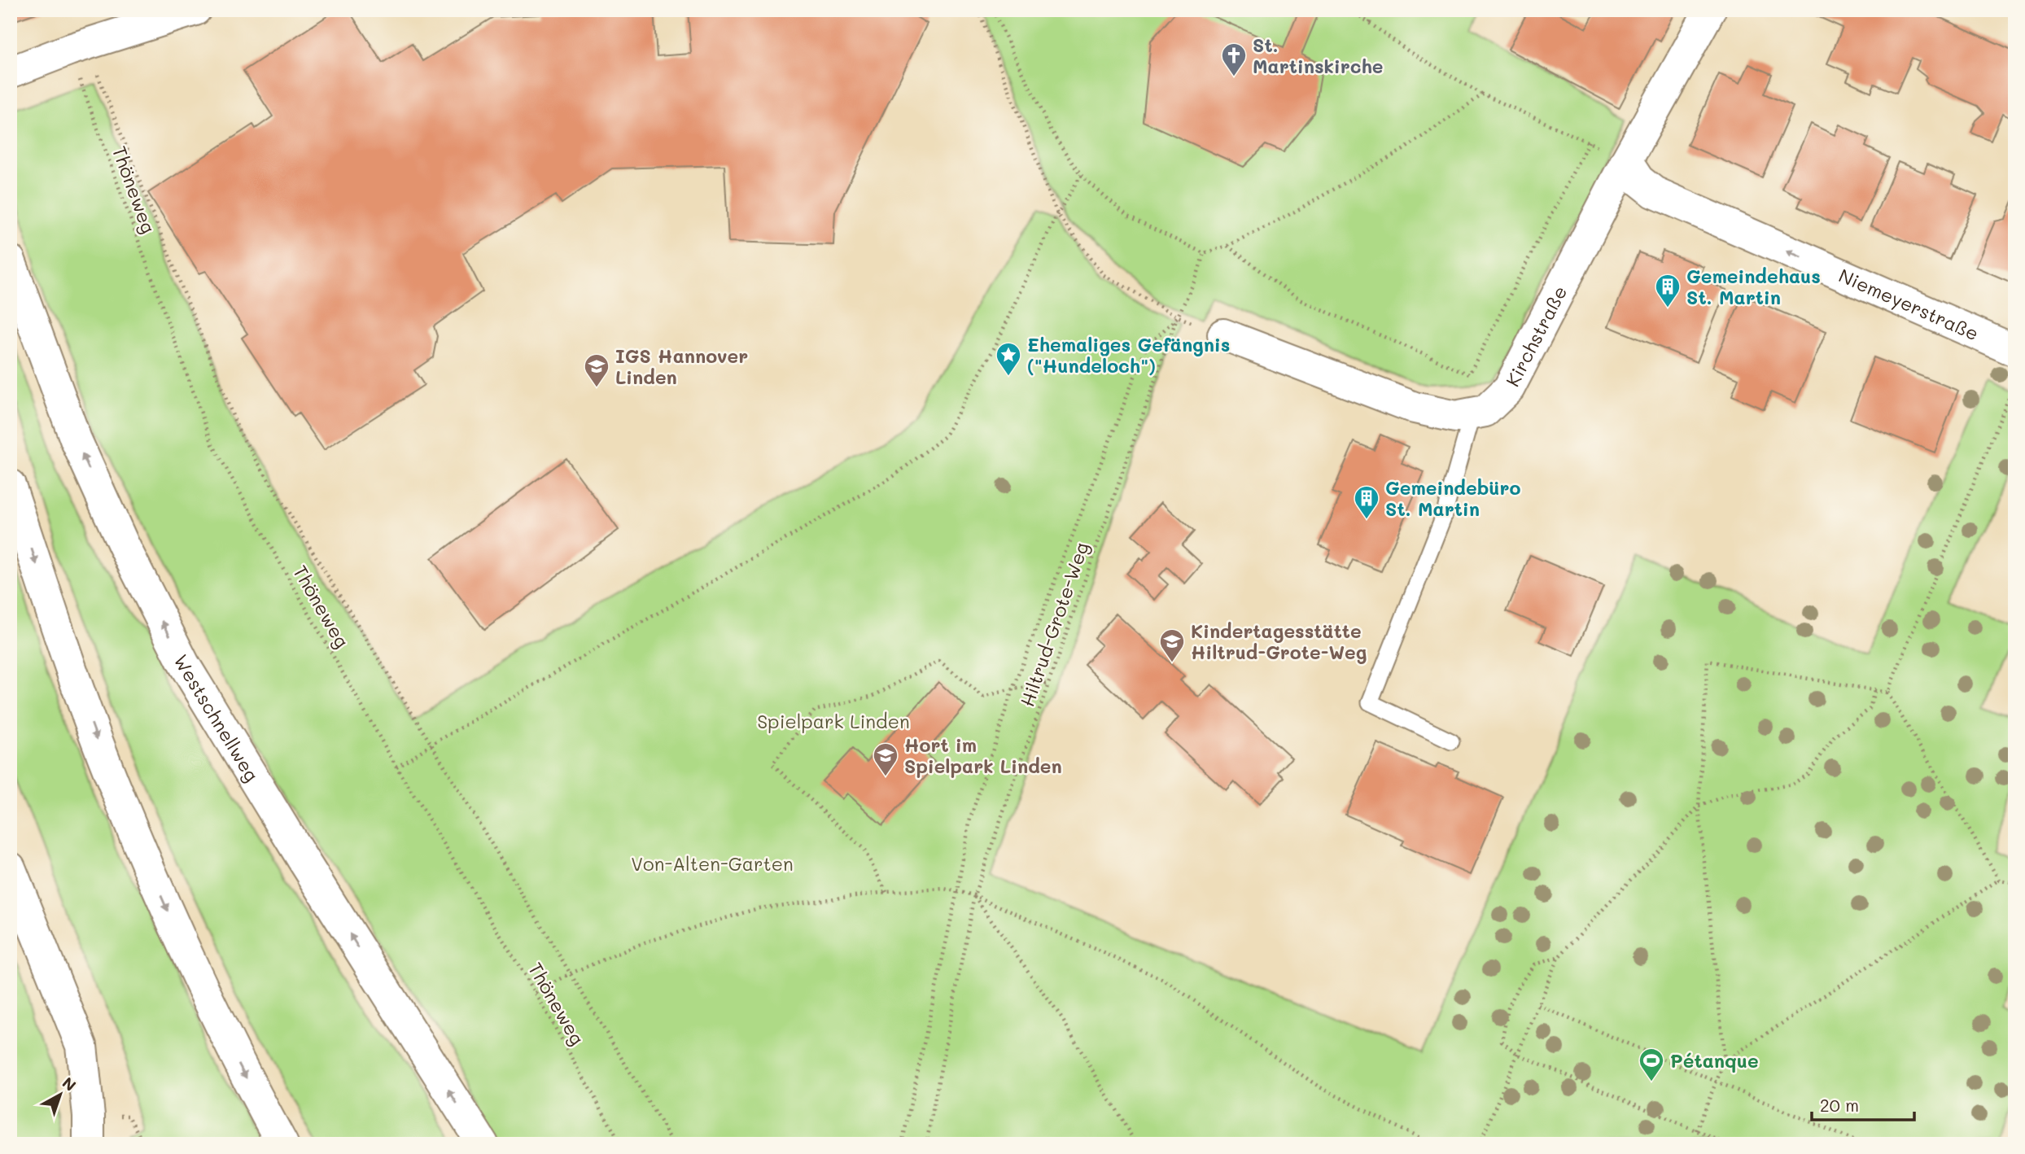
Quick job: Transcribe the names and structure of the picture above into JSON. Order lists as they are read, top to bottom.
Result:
{
  "streets": {
    "main road": ["Niemeyerstraße", "Kirchstraße", "Westschnellweg"],
    "path": ["Thöneweg", "Hiltrud-Grote-Weg"]
  },
  "crossings": [
    ["Niemeyerstraße", "Kirchstraße"]
  ],
  "one_way": ["Niemeyerstraße"],
  "parks": ["Spielpark Linden", "Von-Alten-Garten"],
  "places": {
    "church": ["St. Martinskirche"],
    "building": ["Gemeindehaus St. Martin", "Gemeindebüro St. Martin"],
    "place": ["Ehemaliges Gefängnis (\"Hundeloch\")"],
    "school or university": ["IGS Hannover Linden", "Kindertagesstätte Hiltrud-Grote-Weg", "Hort im Spielpark Linden"],
    "sports": ["Pétanque"]
  },
  "scale_bar": "20 m",
  "north": "top right"
}
